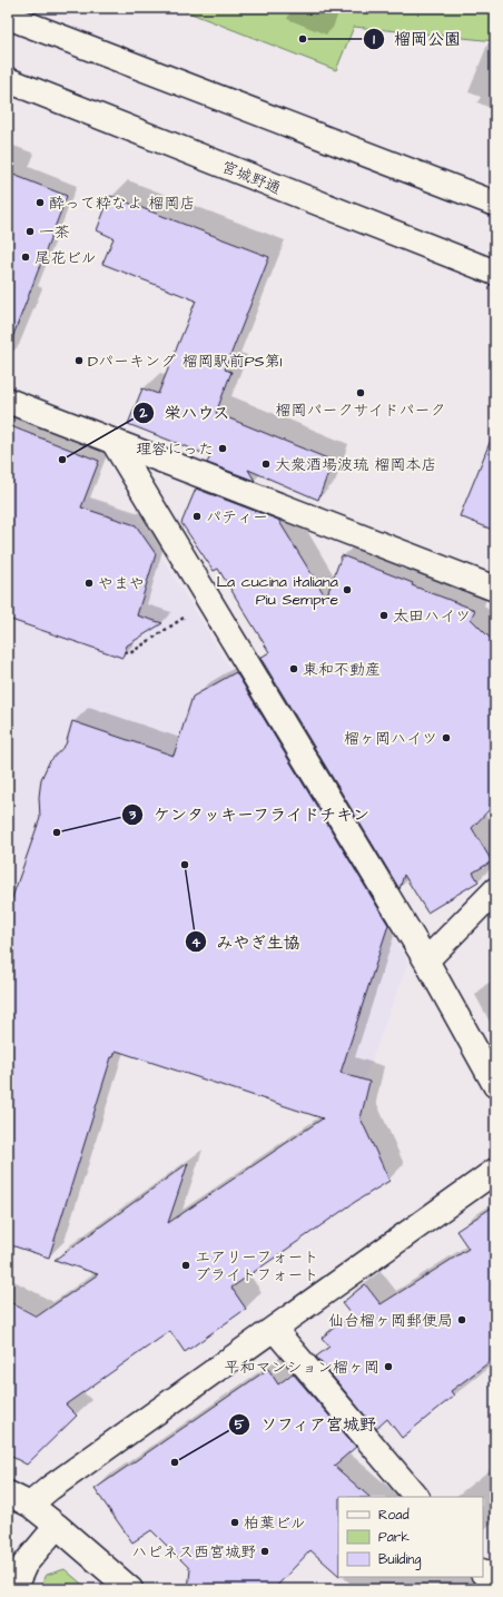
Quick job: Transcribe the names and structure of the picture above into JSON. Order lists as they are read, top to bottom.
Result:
{
  "streets": {
    "street": ["宮城野通"]
  },
  "places": [
    "榴岡公園",
    "酔って粋なよ 榴岡店",
    "一茶",
    "尾花ビル",
    "Dパーキング 榴岡駅前PS第1",
    "榴岡パークサイドパーク",
    "理容にった",
    "栄ハウス",
    "大衆酒場波琉 榴岡本店",
    "パティー",
    "やまや",
    "La cucina italiana Piu Sempre",
    "太田ハイツ",
    "東和不動産",
    "榴ヶ岡ハイツ",
    "ケンタッキーフライドチキン",
    "みやぎ生協",
    "エアリーフォート ブライトフォート",
    "仙台榴ヶ岡郵便局",
    "平和マンション榴ヶ岡",
    "ソフィア宮城野",
    "柏葉ビル",
    "ハピネス西宮城野"
  ],
  "legend": ["Road", "Park", "Building"]
}
